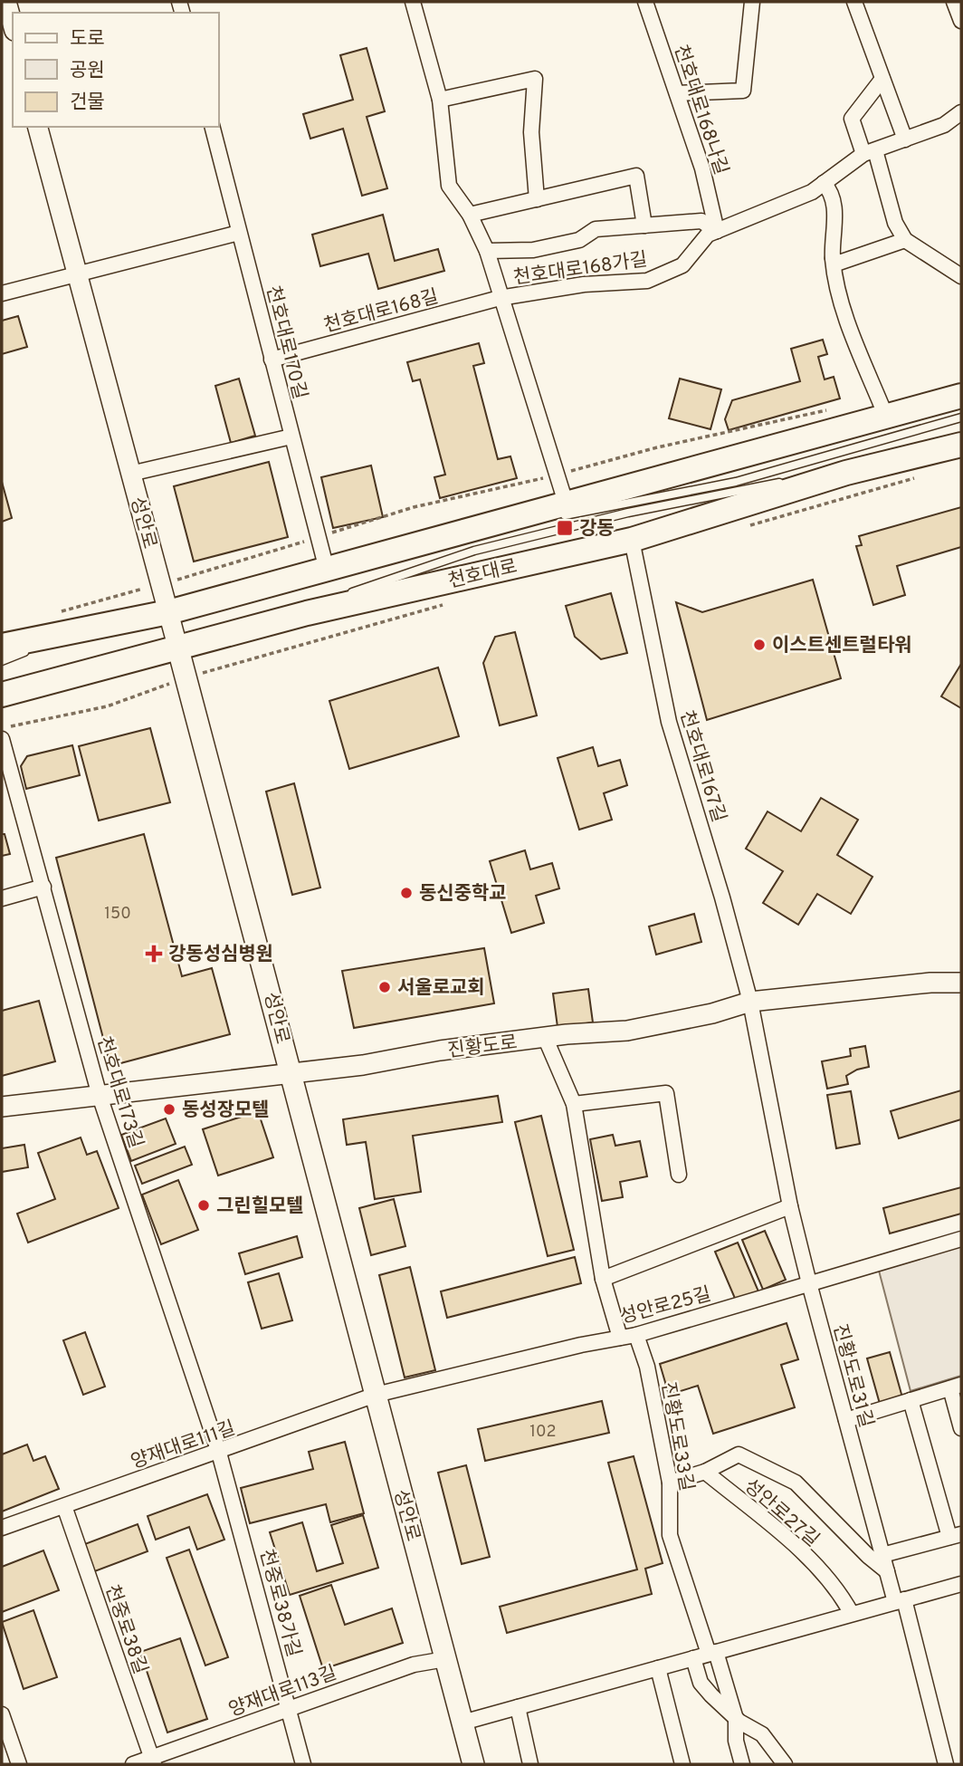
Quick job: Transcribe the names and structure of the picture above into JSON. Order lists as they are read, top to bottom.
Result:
{
  "streets": {
    "main road": ["성안로", "천호대로"],
    "street": [
      "천호대로168나길",
      "천호대로168가길",
      "천호대로168길",
      "천호대로170길",
      "천호대로167길",
      "진황도로",
      "천호대로173길",
      "성안로25길",
      "진황도로31길",
      "진황도로33길",
      "양재대로111길",
      "성안로27길",
      "천중로38가길",
      "천중로38길",
      "양재대로113길"
    ]
  },
  "crossings": [
    ["천호대로168나길", "천호대로168가길"],
    ["천호대로168가길", "천호대로168길"],
    ["천호대로168길", "천호대로170길"],
    ["성안로", "천호대로"],
    ["성안로", "진황도로"],
    ["성안로", "성안로25길"],
    ["성안로", "양재대로111길"],
    ["성안로", "양재대로113길"],
    ["천호대로", "천호대로167길"],
    ["천호대로167길", "진황도로"],
    ["천호대로167길", "진황도로31길"],
    ["진황도로", "천호대로173길"],
    ["진황도로", "진황도로31길"],
    ["천호대로173길", "양재대로111길"],
    ["천호대로173길", "천중로38가길"],
    ["성안로25길", "진황도로31길"],
    ["성안로25길", "진황도로33길"],
    ["성안로25길", "양재대로111길"],
    ["양재대로111길", "천중로38가길"],
    ["양재대로111길", "천중로38길"],
    ["천중로38가길", "양재대로113길"],
    ["천중로38길", "양재대로113길"]
  ],
  "places": {
    "transit": ["강동"],
    "other": [
      "이스트센트럴타워",
      "동신중학교",
      "서울로교회",
      "동성장모텔",
      "그린힐모텔"
    ],
    "health": ["강동성심병원"]
  },
  "house_numbers": ["150", "102"],
  "legend": ["도로", "공원", "건물"]
}
